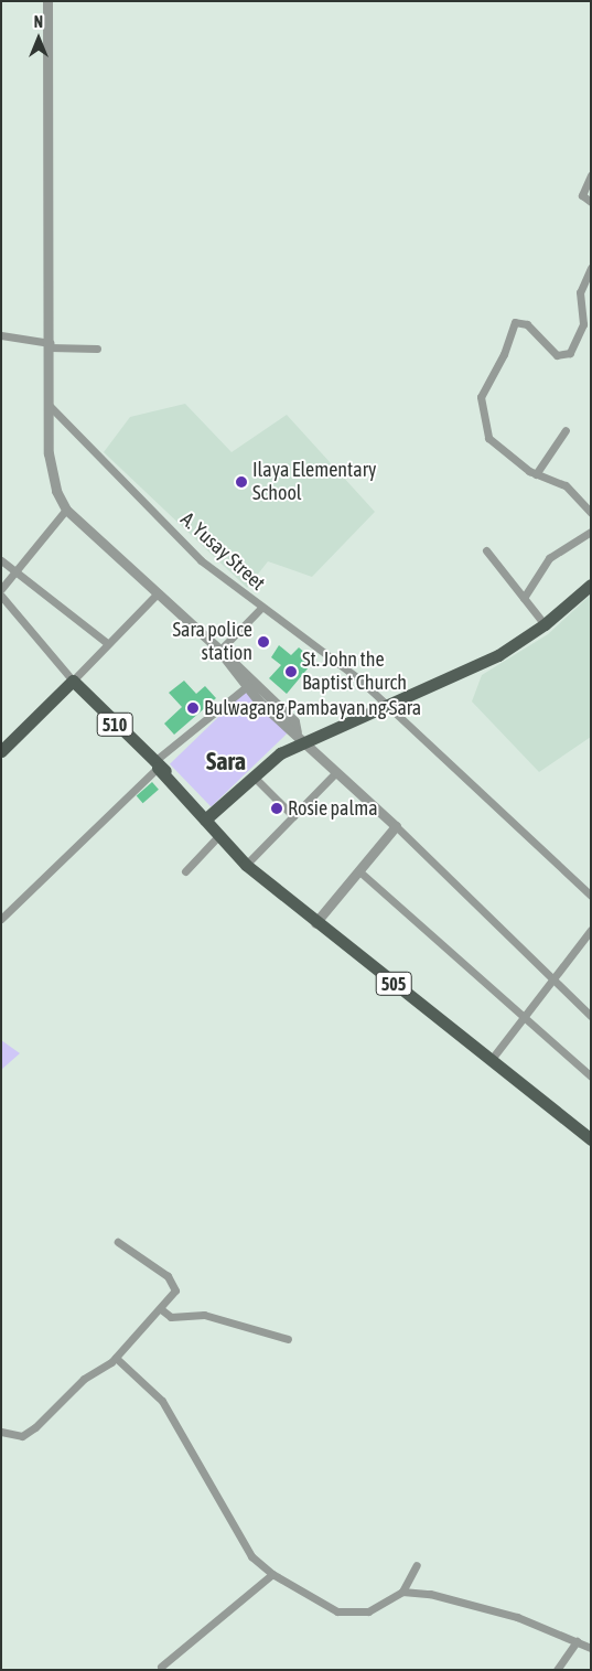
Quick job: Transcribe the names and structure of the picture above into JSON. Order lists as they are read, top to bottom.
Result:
{
  "streets": {
    "main road": ["510", "505"],
    "street": ["A. Yusay Street"]
  },
  "crossings": [
    ["510", "505"]
  ],
  "districts": ["Sara"],
  "places": [
    "Ilaya Elementary School",
    "Sara police station",
    "St. John the Baptist Church",
    "Bulwagang Pambayan ng Sara",
    "Rosie palma"
  ],
  "north": "top"
}
